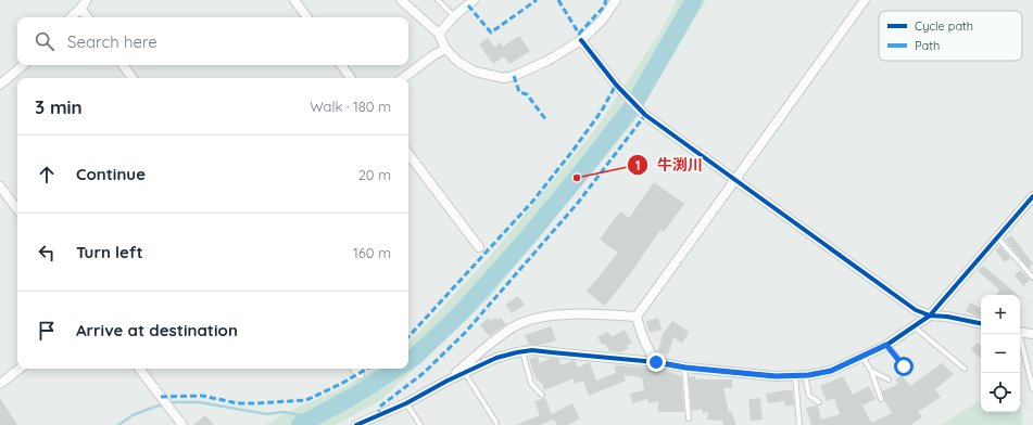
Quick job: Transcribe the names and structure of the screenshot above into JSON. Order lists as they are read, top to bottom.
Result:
{
  "places": ["牛渕川"],
  "legend": ["Cycle path", "Path"],
  "page": {
    "search": "Search here",
    "heading": ["3 min", "Walk · 180 m"],
    "list": [
      ["Continue", "20 m"],
      ["Turn left", "160 m"],
      "Arrive at destination"
    ],
    "map_buttons": ["+", "−"]
  }
}
